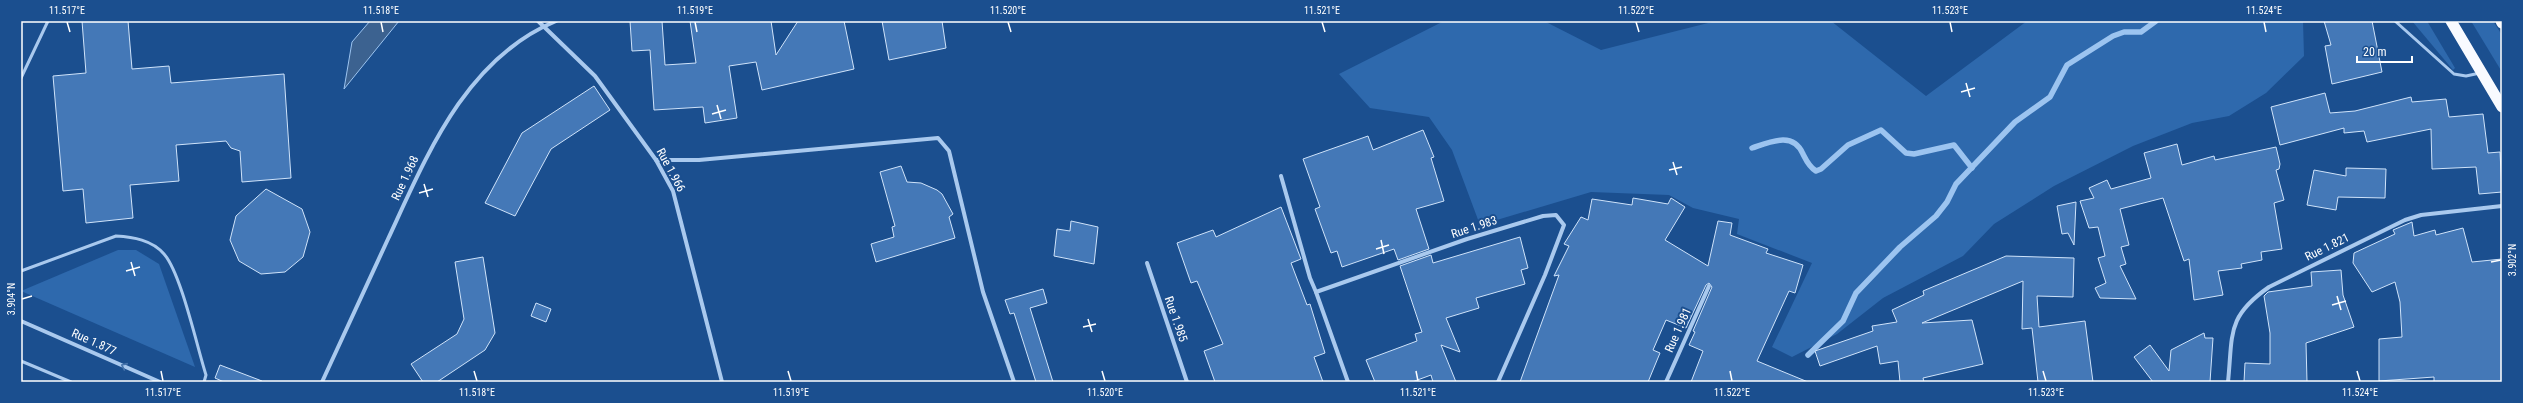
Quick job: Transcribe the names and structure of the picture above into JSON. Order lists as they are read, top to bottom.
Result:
{
  "streets": {
    "street": [
      "Rue 1.966",
      "Rue 1.968",
      "Rue 1.983",
      "Rue 1.821",
      "Rue 1.985",
      "Rue 1.981",
      "Rue 1.877"
    ]
  },
  "crossings": [
    ["Rue 1.966", "Rue 1.968"]
  ],
  "one_way": ["Rue 1.877"],
  "scale_bar": "20 m",
  "coordinates": [
    "11.517°E",
    "11.518°E",
    "11.519°E",
    "11.520°E",
    "11.521°E",
    "11.522°E",
    "11.523°E",
    "11.524°E",
    "3.902°N",
    "3.904°N"
  ]
}
